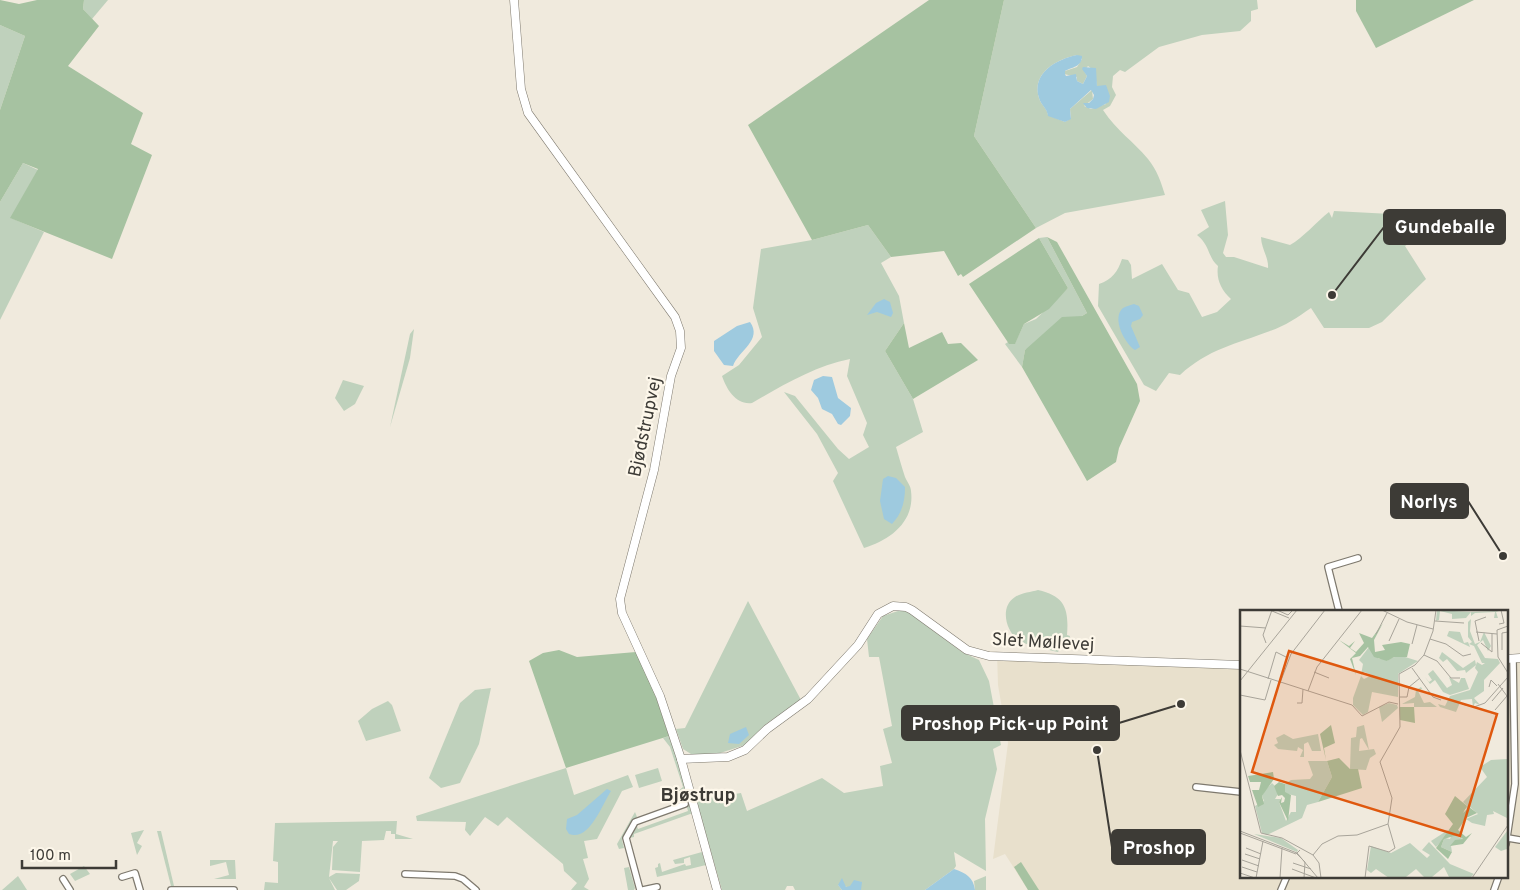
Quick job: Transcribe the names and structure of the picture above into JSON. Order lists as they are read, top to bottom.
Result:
{
  "streets": {
    "street": ["Bjødstrupvej", "Slet Møllevej"]
  },
  "crossings": [
    ["Bjødstrupvej", "Slet Møllevej"]
  ],
  "districts": ["Bjøstrup"],
  "places": [
    "Gundeballe",
    "Norlys",
    "Proshop Pick-up Point",
    "Proshop"
  ],
  "scale_bar": "100 m"
}
